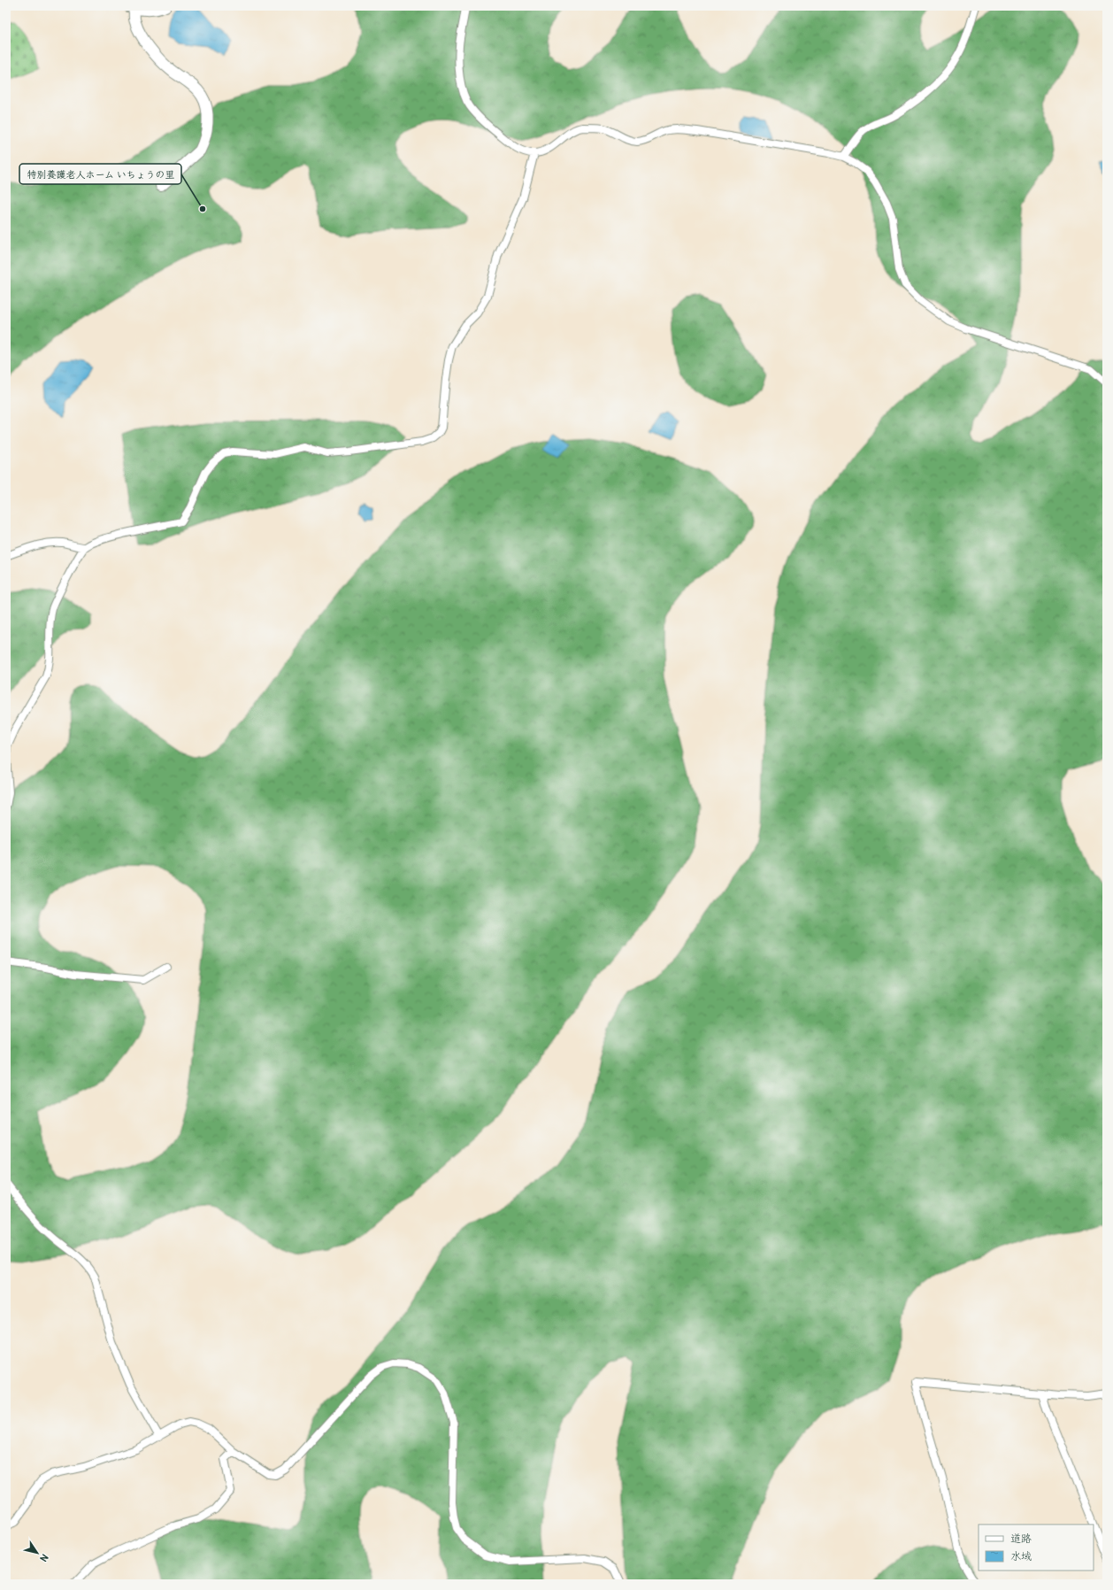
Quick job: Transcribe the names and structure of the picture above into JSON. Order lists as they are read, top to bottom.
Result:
{
  "places": ["特別養護老人ホーム いちょうの里"],
  "legend": ["道路", "水域"],
  "north": "bottom right"
}
